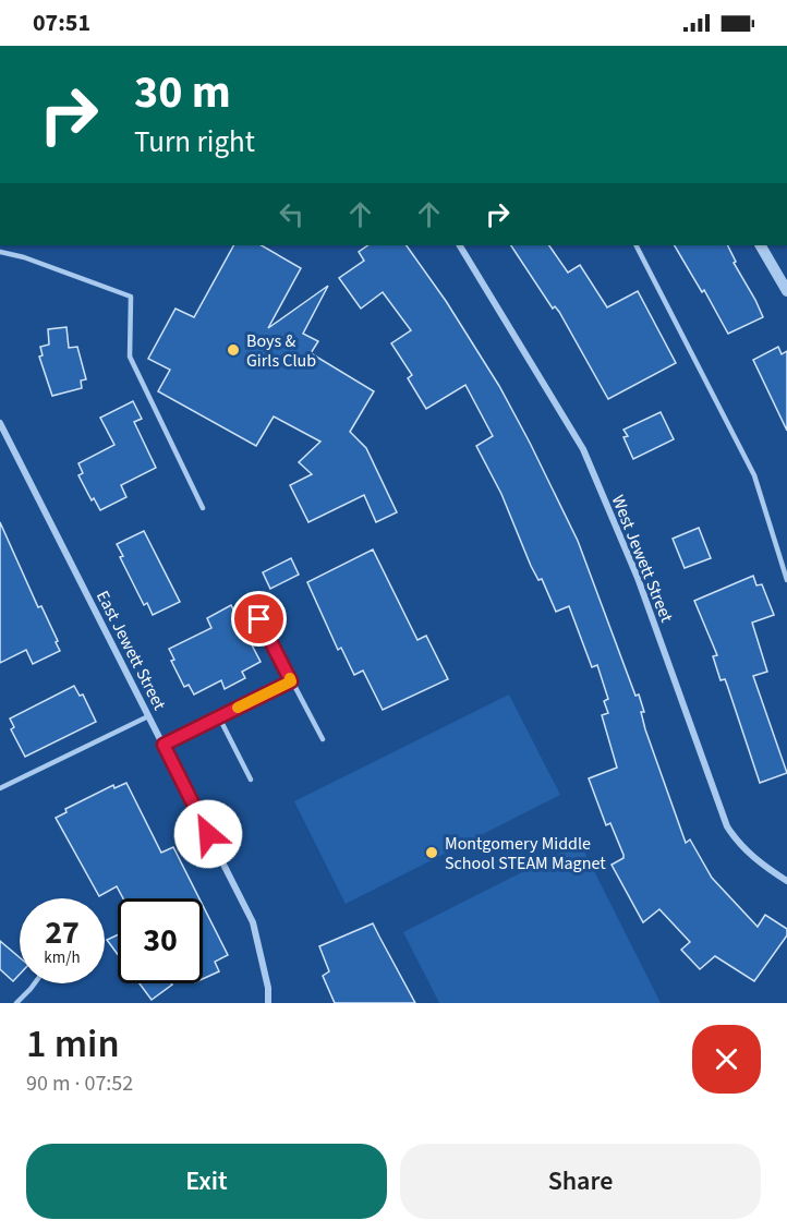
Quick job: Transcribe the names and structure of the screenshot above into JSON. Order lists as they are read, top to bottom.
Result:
{
  "streets": {
    "street": ["West Jewett Street", "East Jewett Street"]
  },
  "places": ["Boys & Girls Club", "Montgomery Middle School STEAM Magnet"],
  "page": {
    "status": "07:51",
    "turn": ["30 m", "Turn right"],
    "speed": "27 km/h",
    "limit": "30",
    "heading": ["1 min", "90 m · 07:52"],
    "buttons": ["Exit", "Share"]
  }
}
